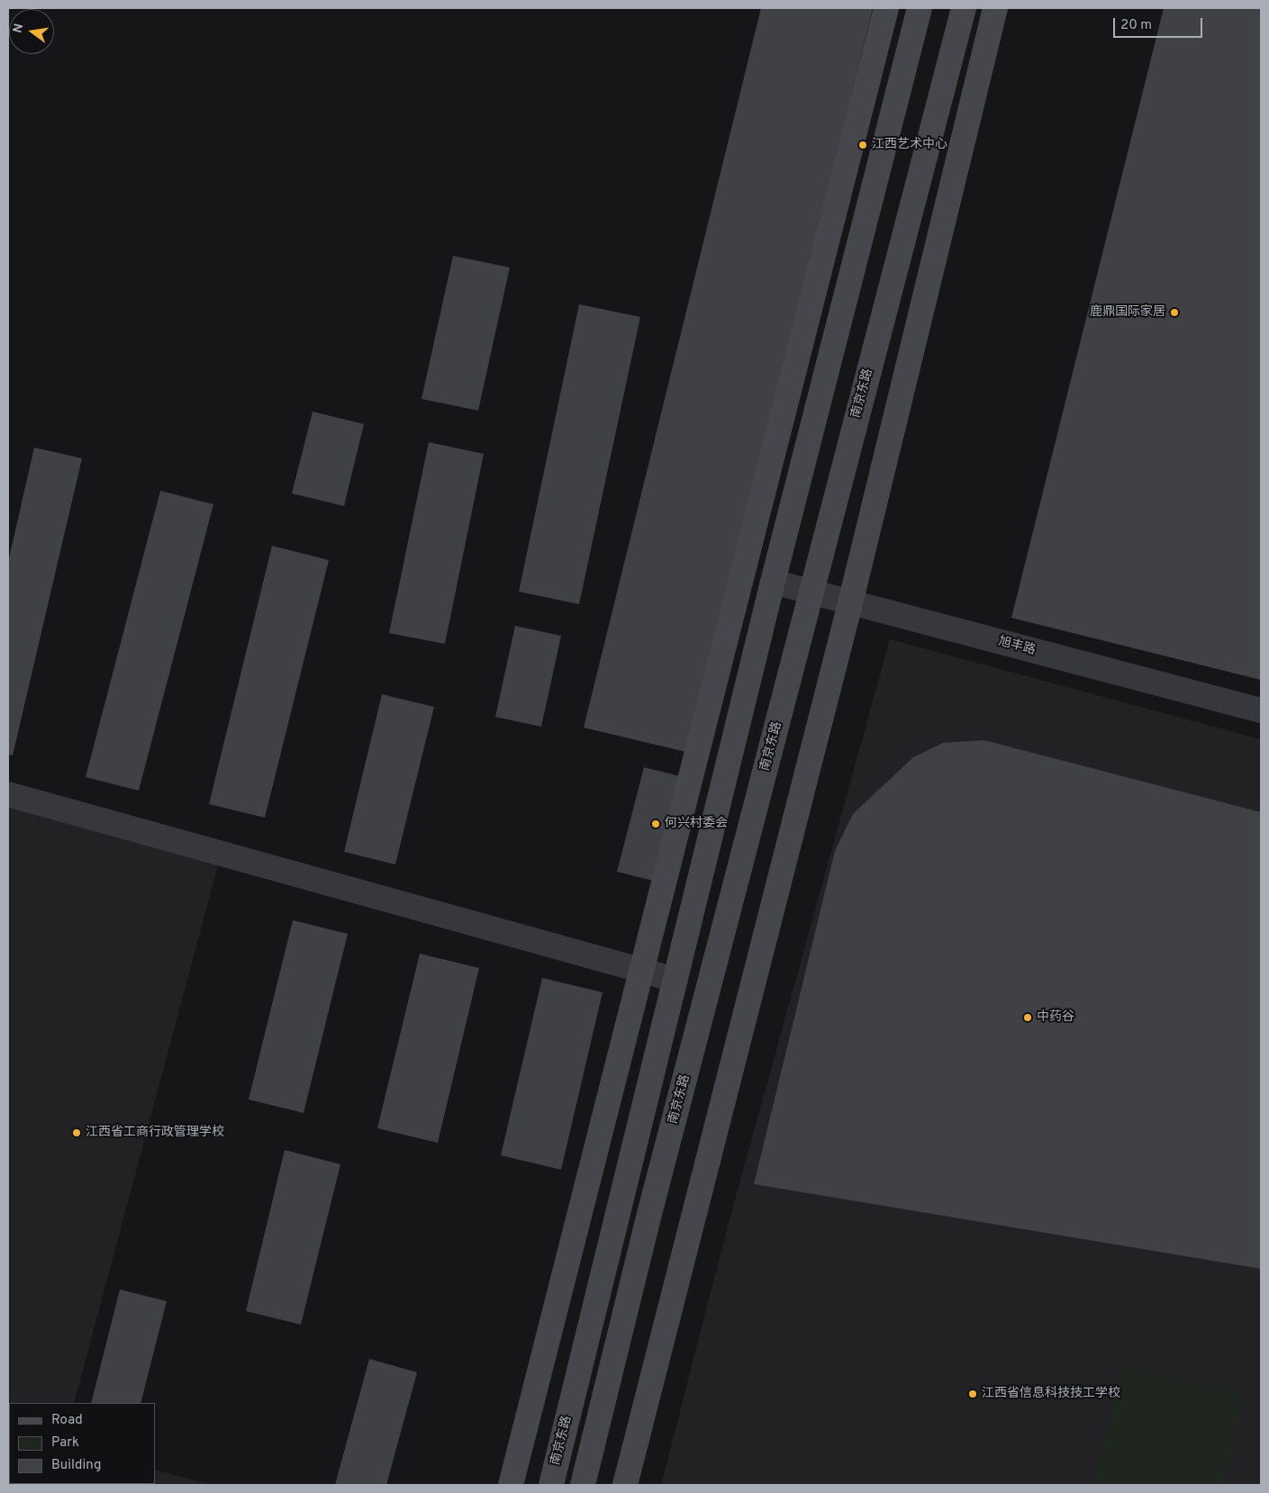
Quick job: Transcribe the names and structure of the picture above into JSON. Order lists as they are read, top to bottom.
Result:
{
  "streets": {
    "main road": ["南京东路"],
    "street": ["旭丰路"]
  },
  "crossings": [
    ["南京东路", "旭丰路"]
  ],
  "places": [
    "江西艺术中心",
    "鹿鼎国际·家居",
    "何兴村委会",
    "中药谷",
    "江西省工商行政管理学校",
    "江西省信息科技技工学校"
  ],
  "legend": ["Road", "Park", "Building"],
  "scale_bar": "20 m",
  "north": "left"
}
